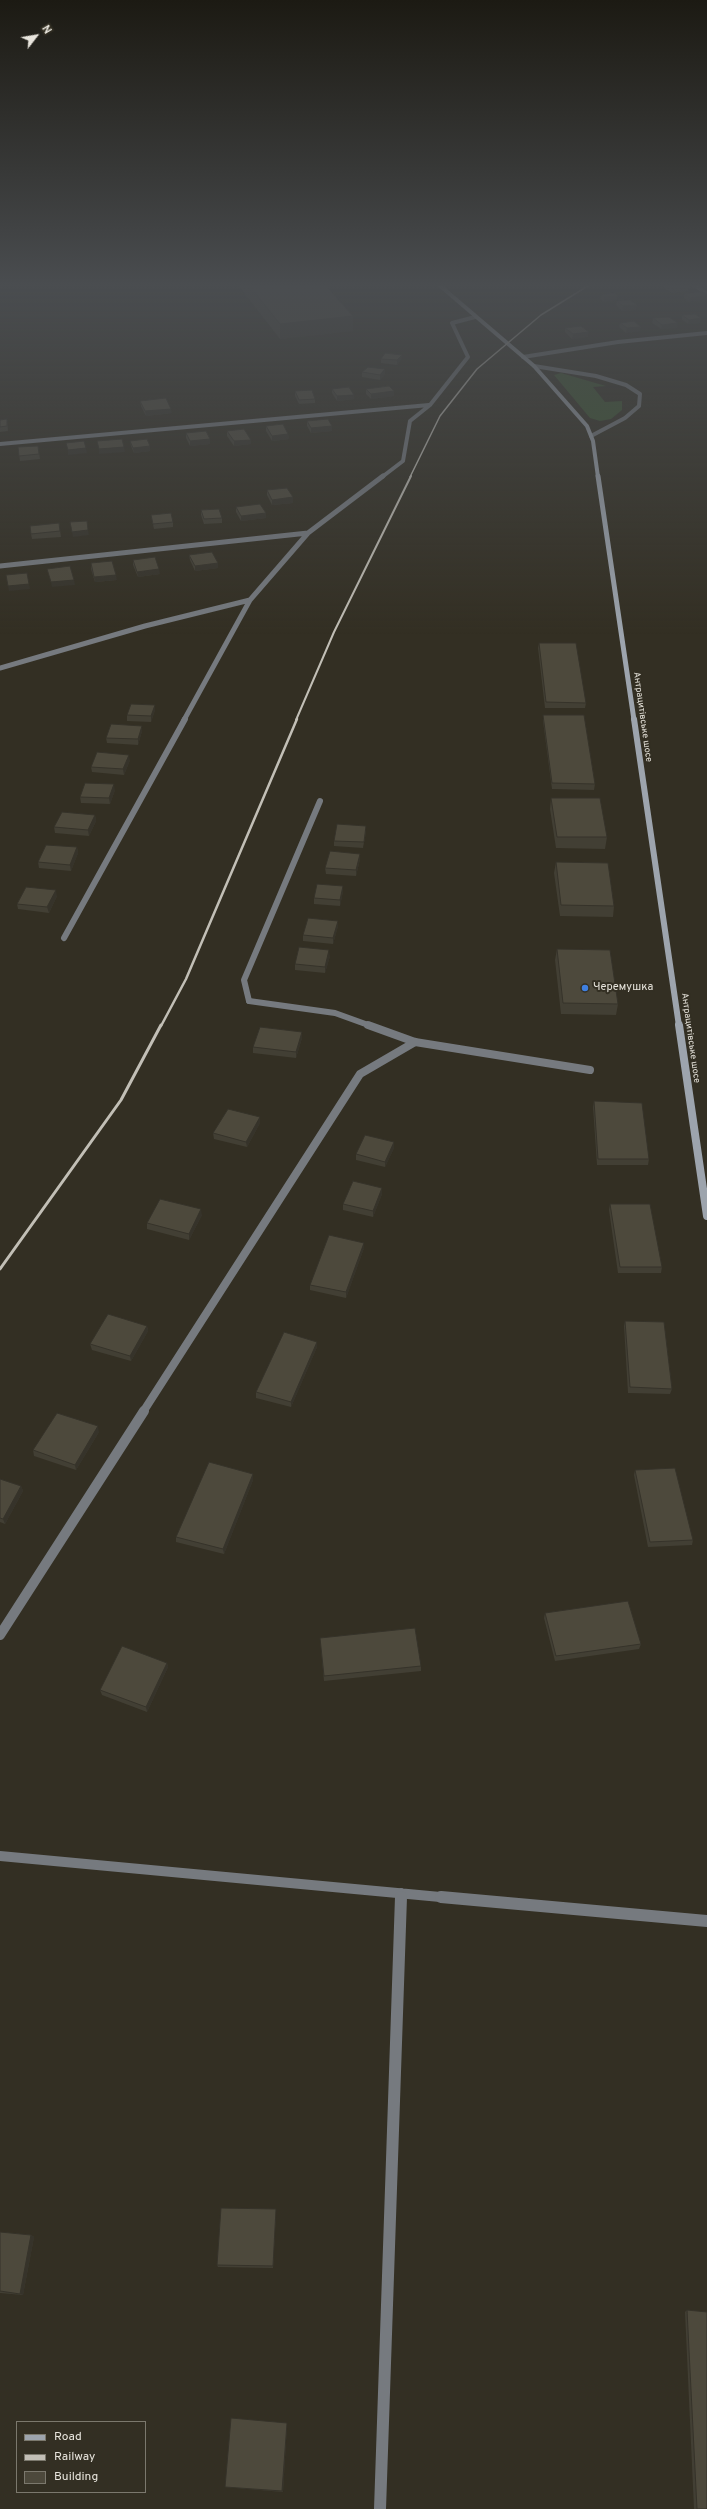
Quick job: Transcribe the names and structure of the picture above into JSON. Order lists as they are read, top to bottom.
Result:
{
  "streets": {
    "main road": ["Антрацитівське шосе"]
  },
  "places": ["Черемушка"],
  "legend": ["Road", "Railway", "Building"],
  "north": "top right"
}
